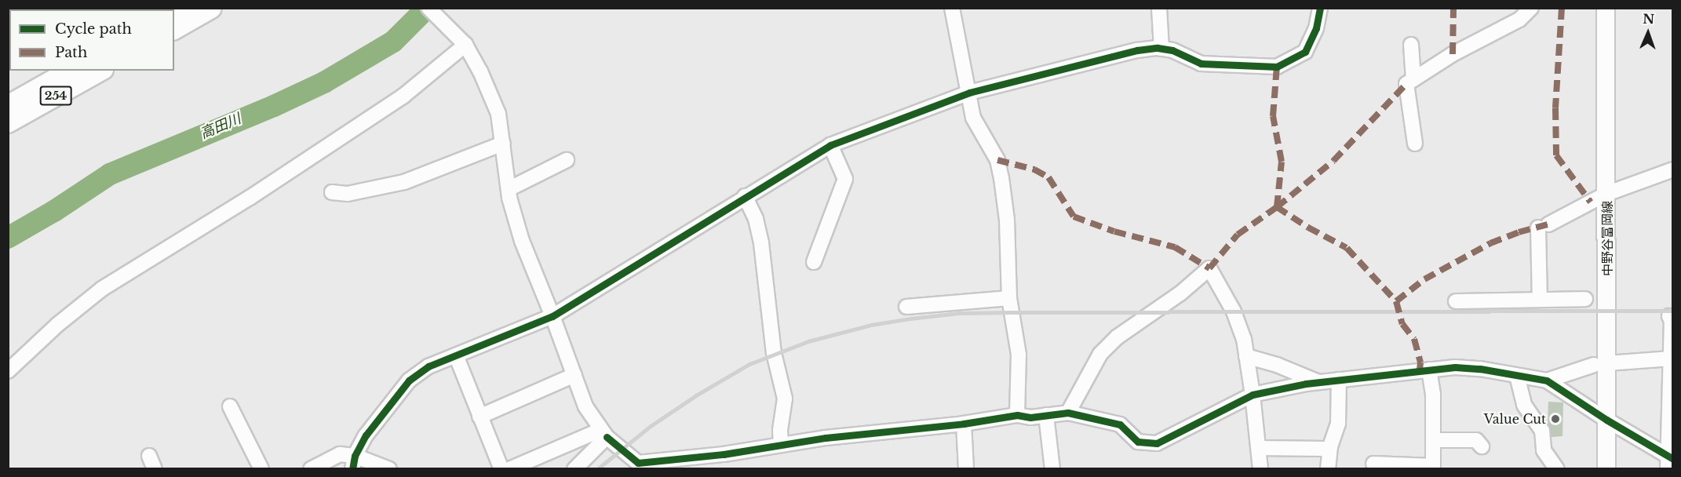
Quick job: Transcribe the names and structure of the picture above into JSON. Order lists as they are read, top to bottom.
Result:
{
  "streets": {
    "highway": ["254"],
    "main road": ["中野谷富岡線"]
  },
  "water": ["高田川"],
  "places": ["Value Cut"],
  "legend": ["Cycle path", "Path"],
  "north": "top"
}
